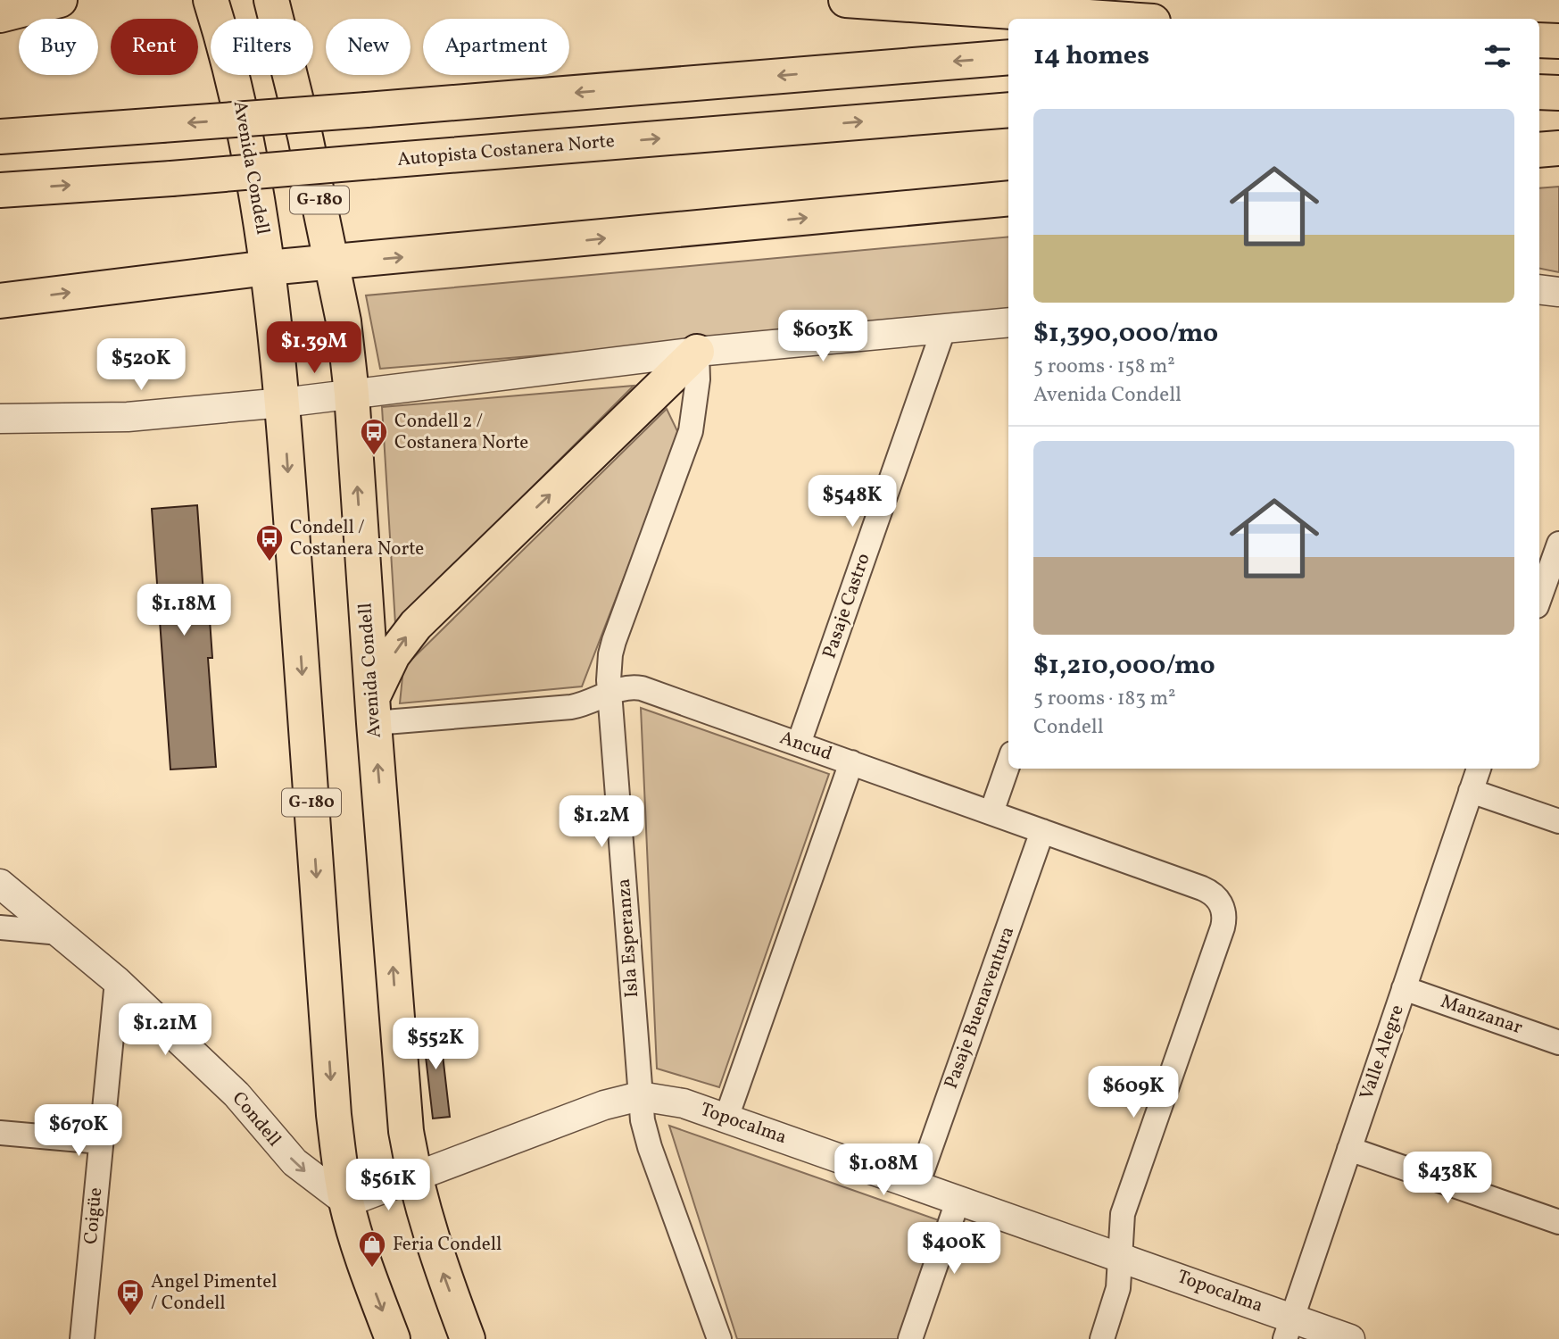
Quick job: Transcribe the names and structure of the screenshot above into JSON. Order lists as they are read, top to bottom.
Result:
{
  "streets": {
    "main road": ["Autopista Costanera Norte", "Avenida Condell", "G-180"],
    "street": [
      "Pasaje Castro",
      "Ancud",
      "Isla Esperanza",
      "Pasaje Buenaventura",
      "Manzanar",
      "Valle Alegre",
      "Condell",
      "Topocalma",
      "Coigüe"
    ]
  },
  "crossings": [
    ["Avenida Condell", "Ancud"],
    ["Avenida Condell", "Condell"],
    ["Avenida Condell", "Topocalma"],
    ["Pasaje Castro", "Ancud"],
    ["Ancud", "Isla Esperanza"],
    ["Ancud", "Pasaje Buenaventura"],
    ["Ancud", "Topocalma"],
    ["Isla Esperanza", "Topocalma"],
    ["Pasaje Buenaventura", "Topocalma"],
    ["Manzanar", "Valle Alegre"],
    ["Valle Alegre", "Topocalma"],
    ["Condell", "Topocalma"],
    ["Condell", "Coigüe"]
  ],
  "one_way": ["Condell"],
  "places": {
    "bus stop": ["Condell 2 / Costanera Norte", "Condell / Costanera Norte", "Angel Pimentel / Condell"],
    "shop": ["Feria Condell"]
  },
  "page": {
    "chip": [
      "Buy",
      "Rent",
      "Filters",
      "New",
      "Apartment"
    ],
    "heading": "14 homes",
    "list": [
      {
        "name": "$1,390,000/mo",
        "note": "5 rooms · 158 m² · Avenida Condell"
      },
      {
        "name": "$1,210,000/mo",
        "note": "5 rooms · 183 m² · Condell"
      }
    ],
    "price": [
      "$603K",
      "$1.39M",
      "$520K",
      "$548K",
      "$1.18M",
      "$1.2M",
      "$1.21M",
      "$552K",
      "$609K",
      "$670K",
      "$1.08M",
      "$438K",
      "$561K",
      "$400K"
    ]
  }
}
